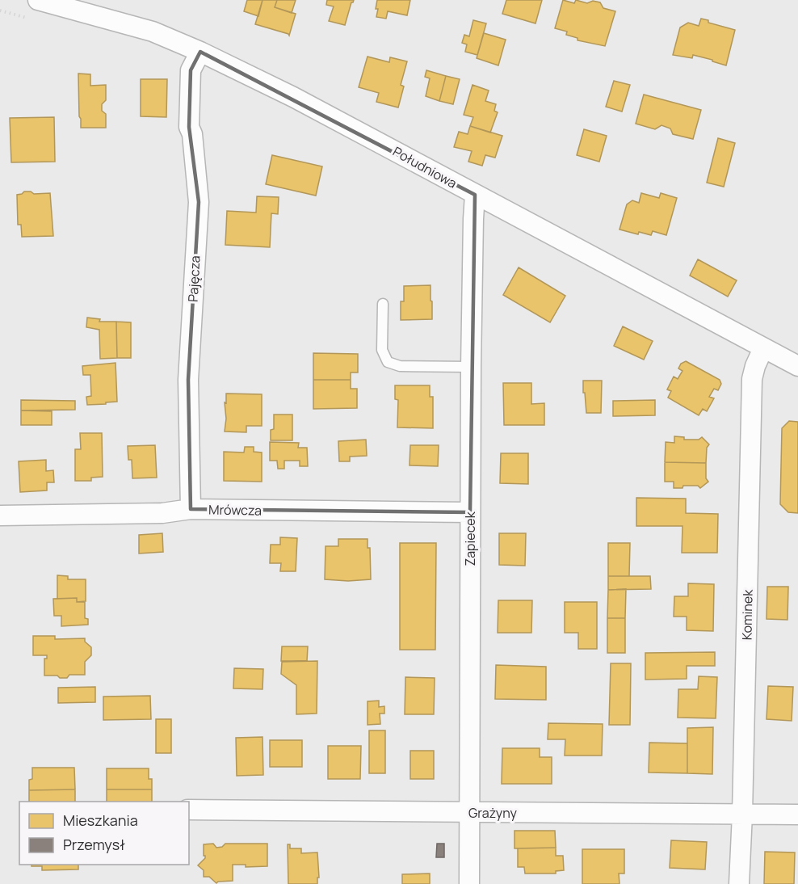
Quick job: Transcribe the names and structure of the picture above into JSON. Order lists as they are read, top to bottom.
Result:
{
  "streets": {
    "street": [
      "Południowa",
      "Pajęcza",
      "Mrówcza",
      "Zapiecek",
      "Kominek",
      "Grażyny"
    ]
  },
  "crossings": [
    ["Południowa", "Pajęcza"],
    ["Południowa", "Zapiecek"],
    ["Południowa", "Kominek"],
    ["Pajęcza", "Mrówcza"],
    ["Mrówcza", "Zapiecek"],
    ["Zapiecek", "Grażyny"],
    ["Kominek", "Grażyny"]
  ],
  "legend": ["Mieszkania", "Przemysł"]
}
